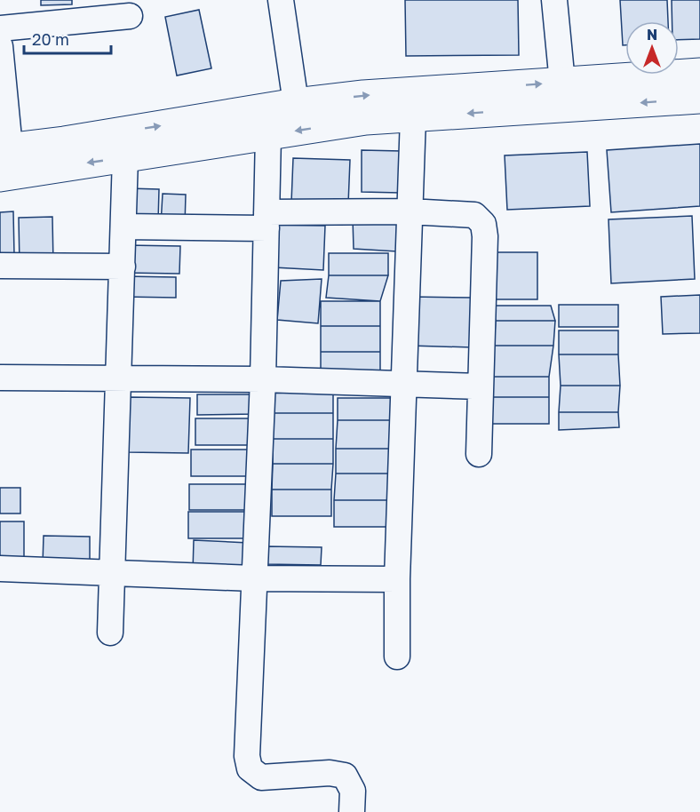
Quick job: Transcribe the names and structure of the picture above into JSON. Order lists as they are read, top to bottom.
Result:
{
  "scale_bar": "20 m",
  "north": "top"
}
